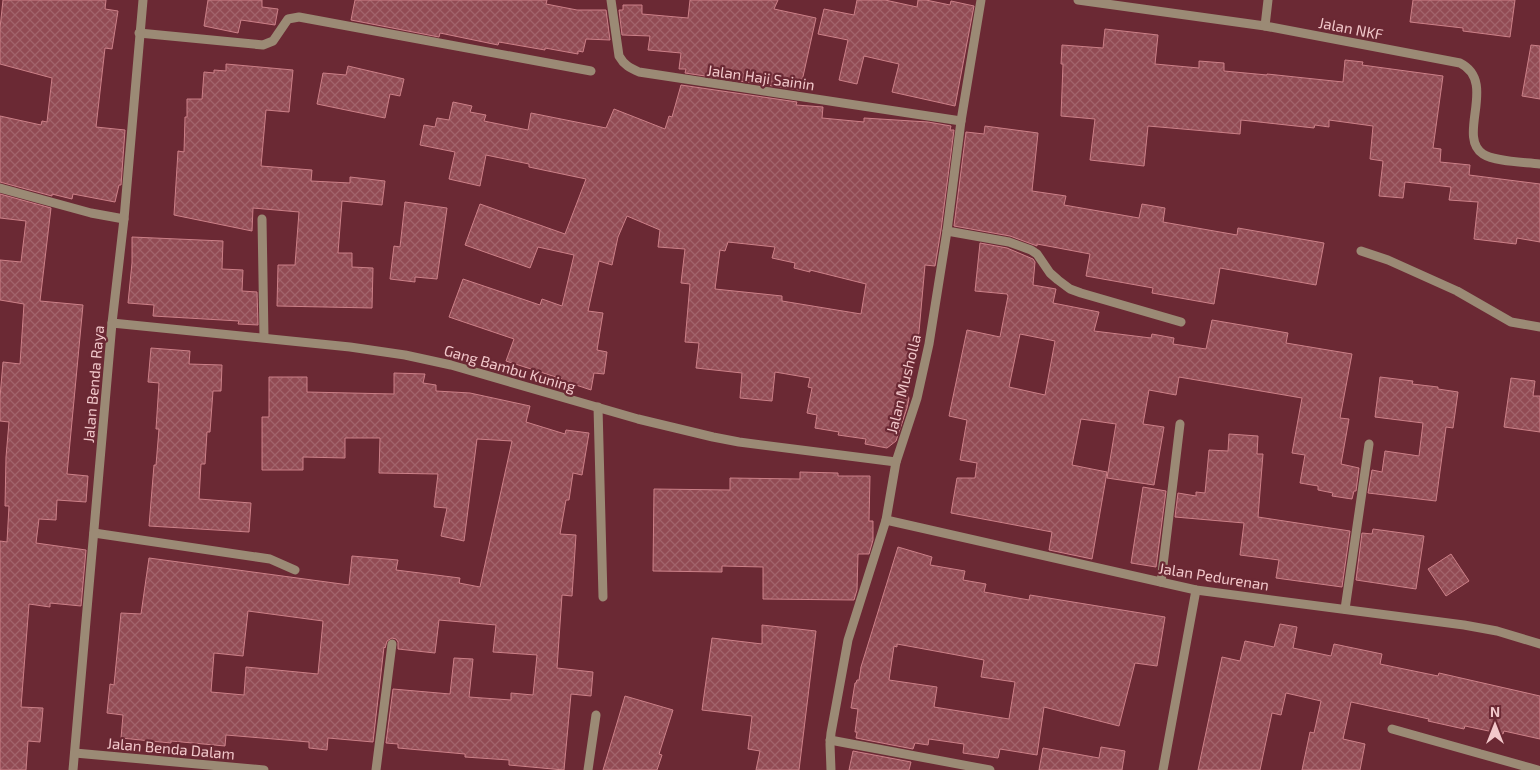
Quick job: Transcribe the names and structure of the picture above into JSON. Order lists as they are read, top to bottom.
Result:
{
  "streets": {
    "street": [
      "Jalan NKF",
      "Jalan Haji Sainin",
      "Gang Bambu Kuning",
      "Jalan Benda Raya",
      "Jalan Musholla",
      "Jalan Pedurenan",
      "Jalan Benda Dalam"
    ]
  },
  "crossings": [
    ["Jalan Haji Sainin", "Jalan Musholla"],
    ["Gang Bambu Kuning", "Jalan Benda Raya"],
    ["Gang Bambu Kuning", "Jalan Musholla"],
    ["Jalan Benda Raya", "Jalan Benda Dalam"],
    ["Jalan Musholla", "Jalan Pedurenan"]
  ],
  "north": "top"
}
